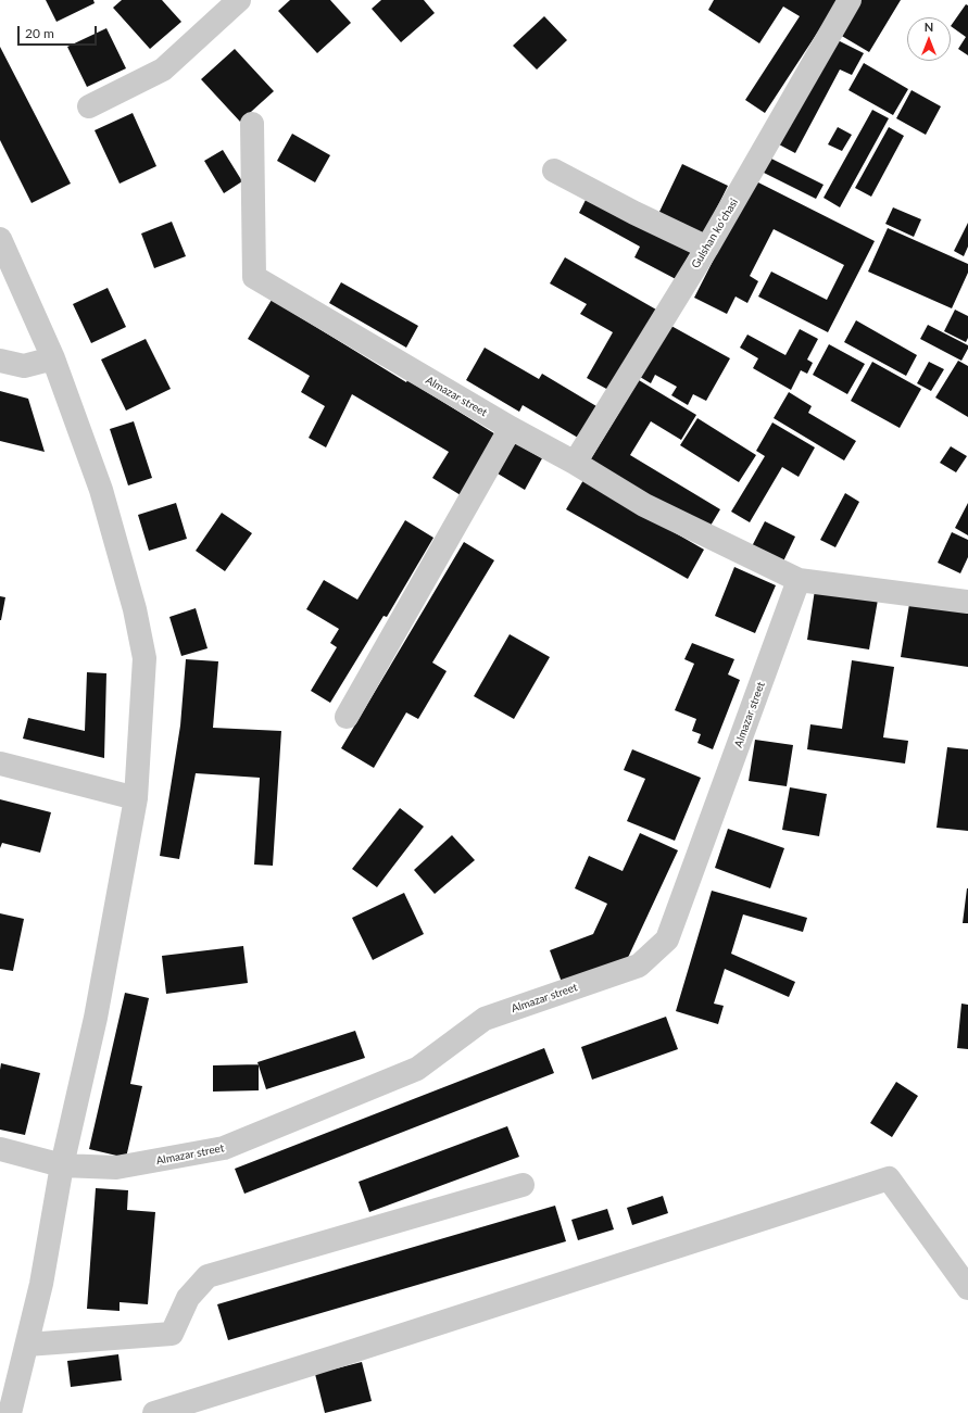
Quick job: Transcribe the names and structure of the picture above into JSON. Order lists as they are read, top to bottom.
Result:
{
  "streets": {
    "street": ["Gulshan koʻchasi", "Almazar street"]
  },
  "crossings": [
    ["Gulshan koʻchasi", "Almazar street"]
  ],
  "scale_bar": "20 m",
  "north": "top"
}
